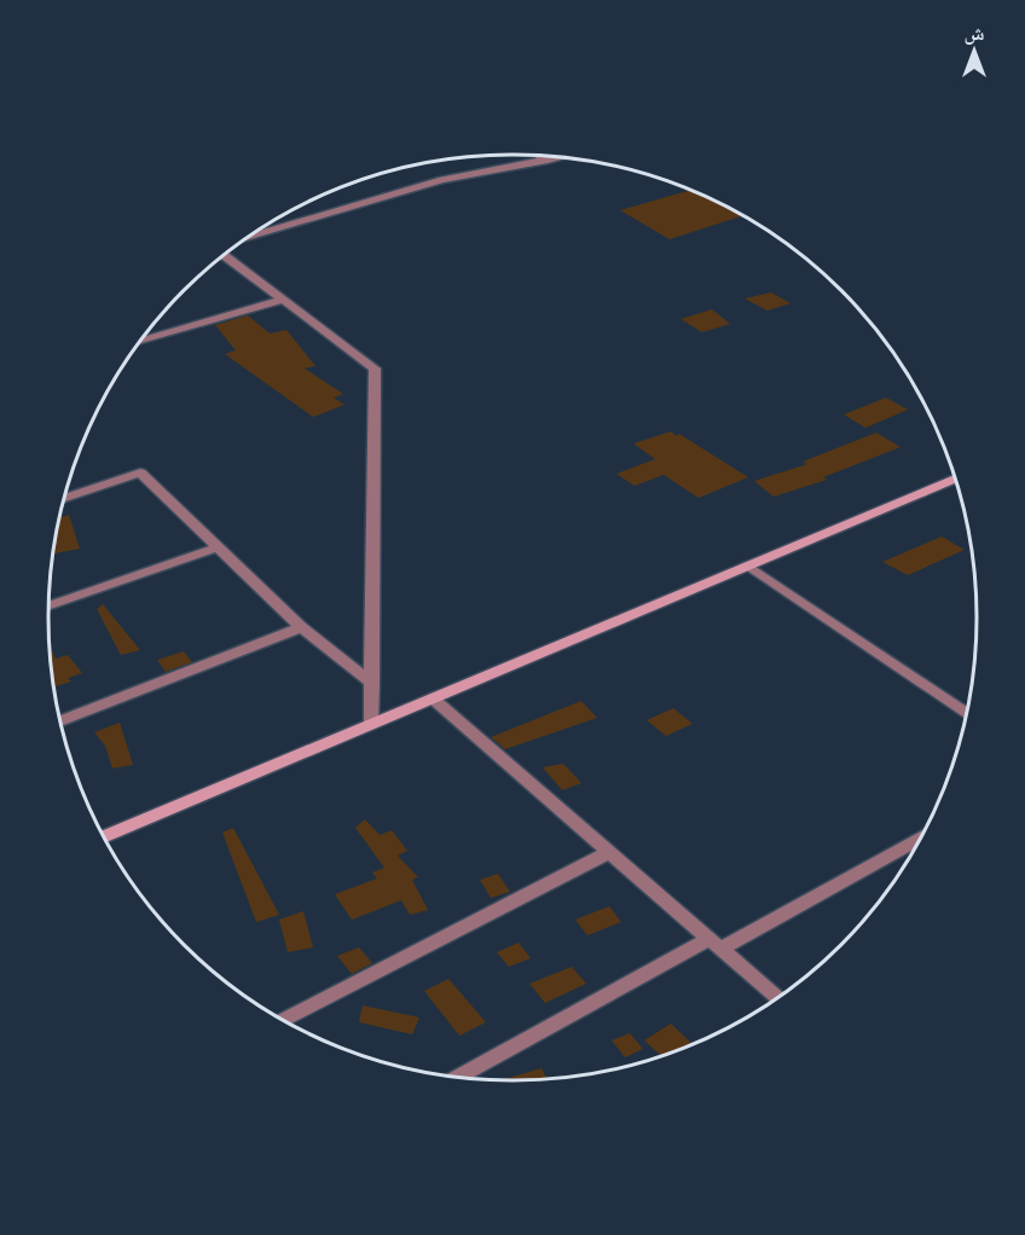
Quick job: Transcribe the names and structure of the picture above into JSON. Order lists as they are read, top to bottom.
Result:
{
  "north": "top"
}
